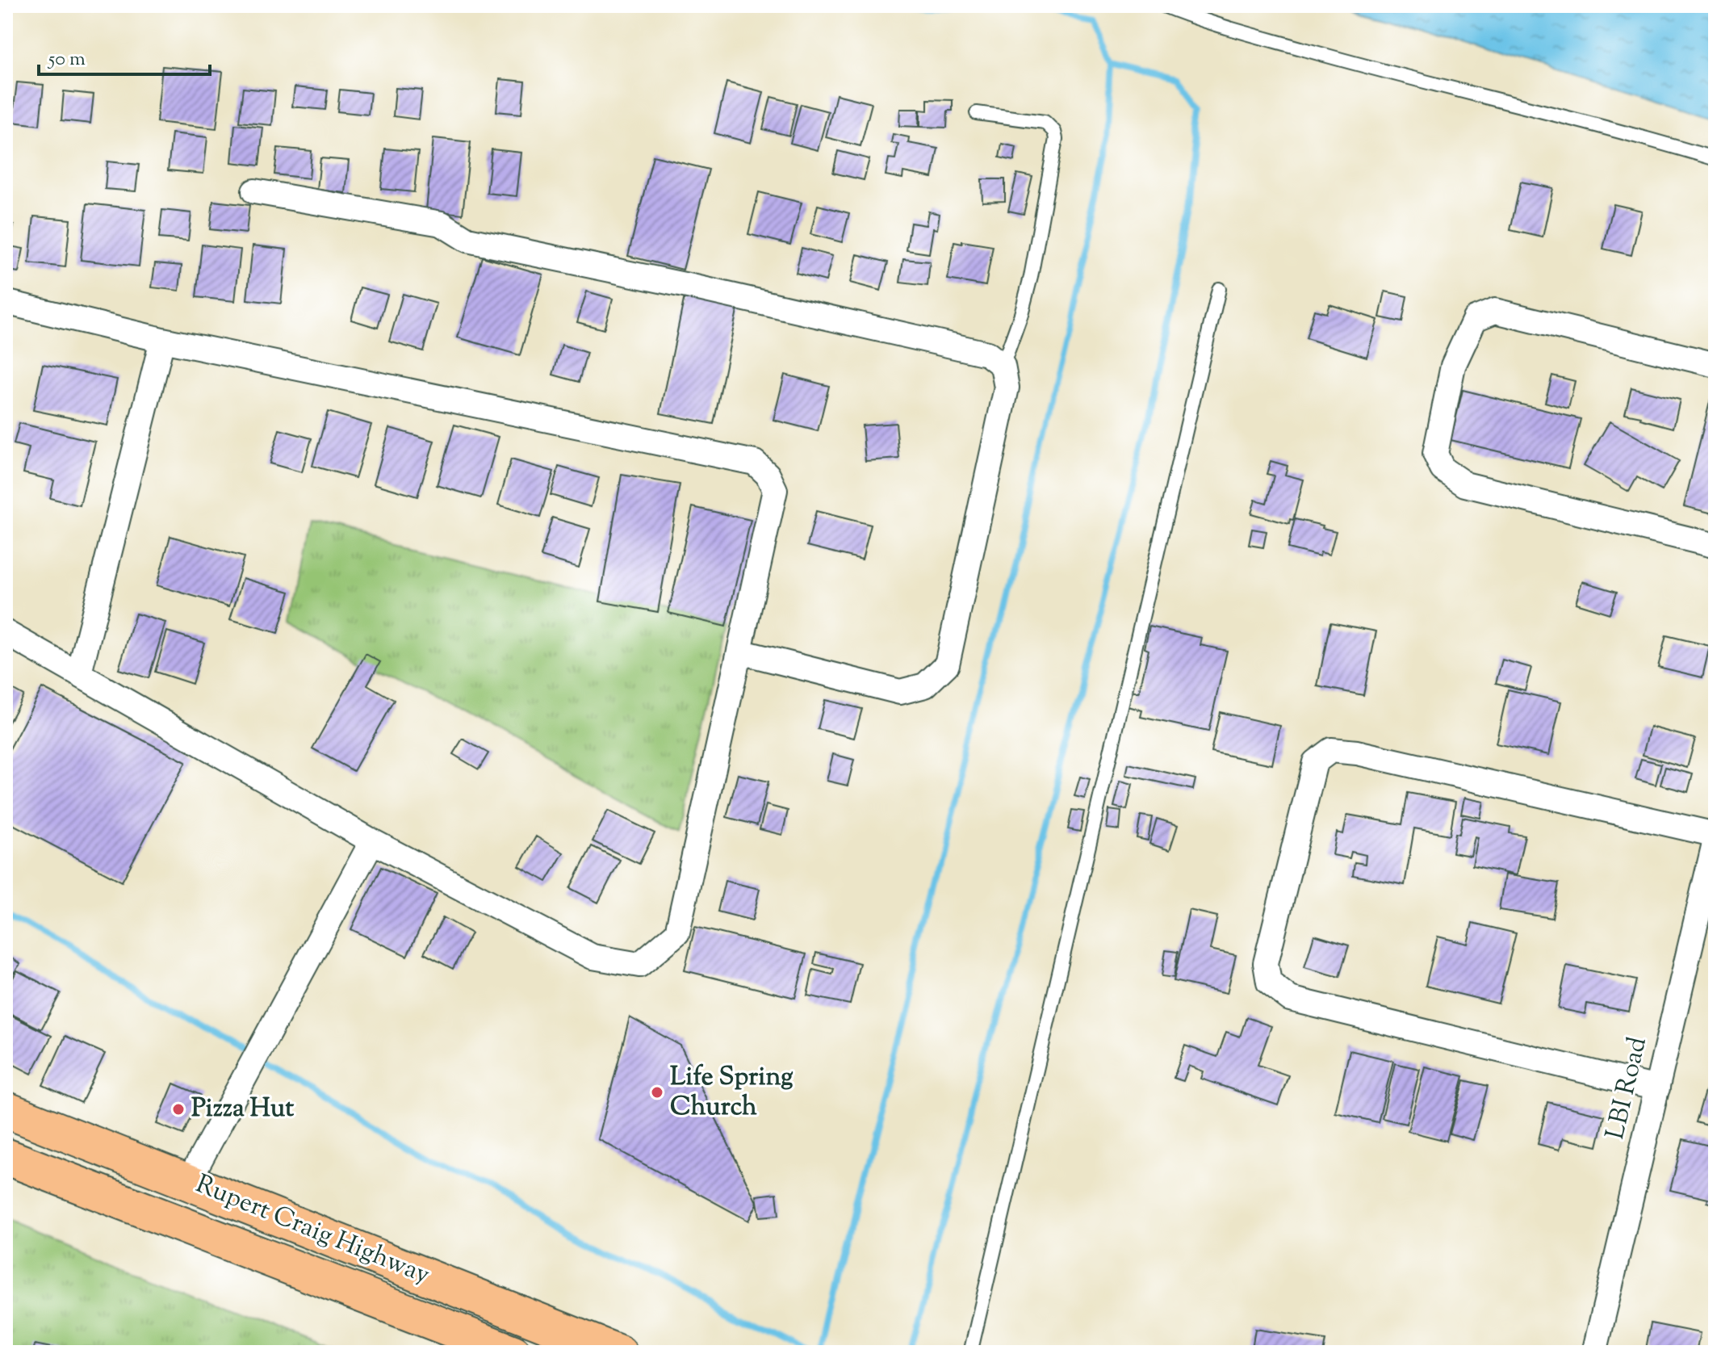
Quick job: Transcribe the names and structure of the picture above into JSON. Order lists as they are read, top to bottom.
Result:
{
  "streets": {
    "main road": ["Rupert Craig Highway"],
    "street": ["LBI Road"]
  },
  "places": ["Life Spring Church", "Pizza Hut"],
  "scale_bar": "50 m"
}
